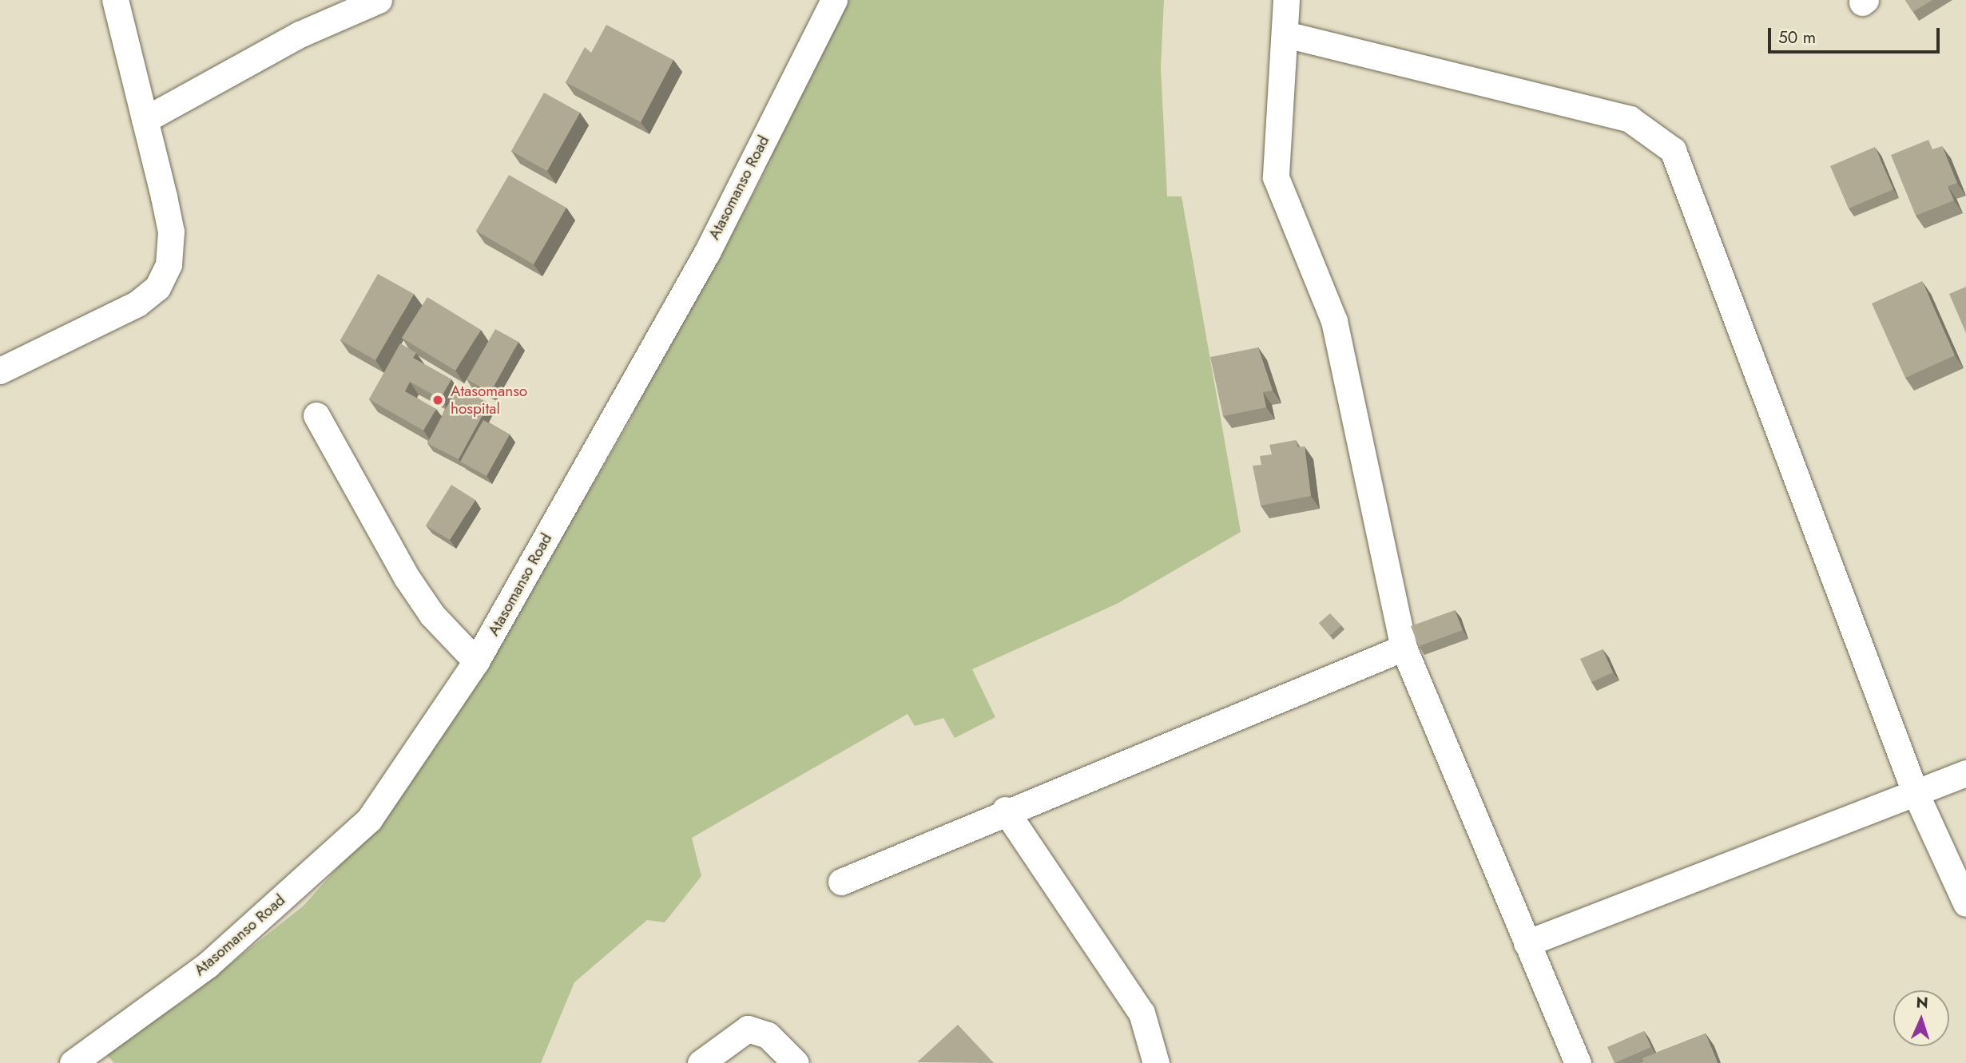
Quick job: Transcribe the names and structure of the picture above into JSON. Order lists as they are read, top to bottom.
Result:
{
  "streets": {
    "street": ["Atasomanso Road"]
  },
  "places": ["Atasomanso hospital"],
  "scale_bar": "50 m",
  "north": "top"
}
